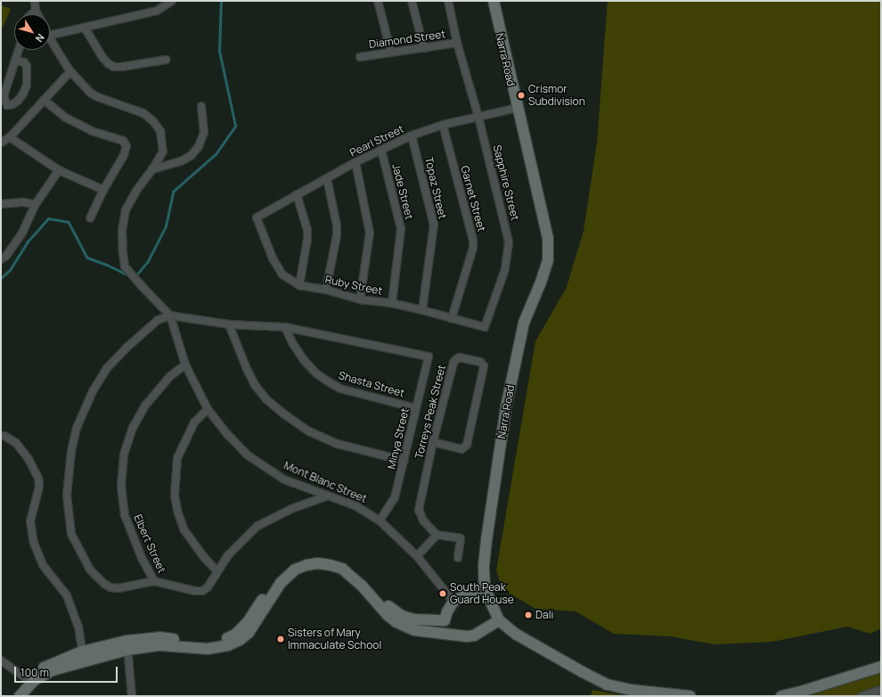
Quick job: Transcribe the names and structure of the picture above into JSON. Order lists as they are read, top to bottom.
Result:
{
  "streets": {
    "street": [
      "Diamond Street",
      "Narra Road",
      "Pearl Street",
      "Sapphire Street",
      "Topaz Street",
      "Jade Street",
      "Garnet Street",
      "Ruby Street",
      "Shasta Street",
      "Torreys Peak Street",
      "Minya Street",
      "Mont Blanc Street",
      "Elbert Street"
    ]
  },
  "crossings": [
    ["Diamond Street", "Sapphire Street"],
    ["Narra Road", "Pearl Street"],
    ["Narra Road", "Mont Blanc Street"],
    ["Pearl Street", "Sapphire Street"],
    ["Pearl Street", "Topaz Street"],
    ["Pearl Street", "Jade Street"],
    ["Pearl Street", "Garnet Street"],
    ["Pearl Street", "Ruby Street"],
    ["Sapphire Street", "Ruby Street"],
    ["Topaz Street", "Ruby Street"],
    ["Jade Street", "Ruby Street"],
    ["Garnet Street", "Ruby Street"],
    ["Shasta Street", "Minya Street"],
    ["Minya Street", "Mont Blanc Street"],
    ["Mont Blanc Street", "Elbert Street"]
  ],
  "places": [
    "Crismor Subdivision",
    "South Peak Guard House",
    "Dali",
    "Sisters of Mary Immaculate School"
  ],
  "scale_bar": "100 m",
  "north": "bottom right"
}
